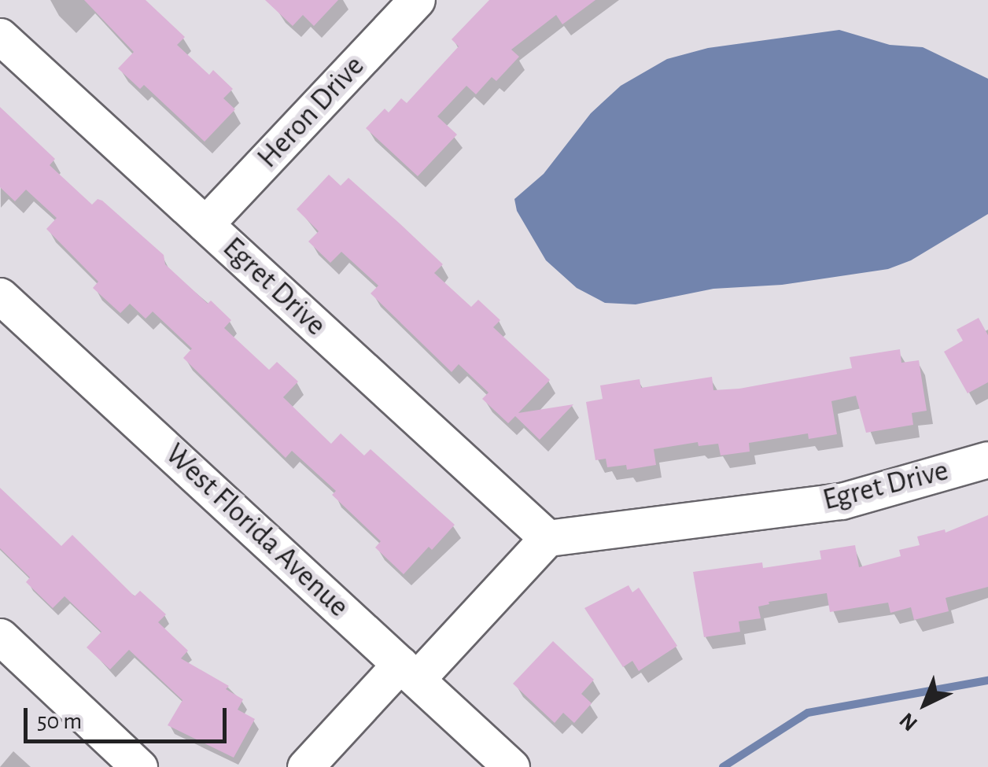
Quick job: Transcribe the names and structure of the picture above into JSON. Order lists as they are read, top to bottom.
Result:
{
  "streets": {
    "street": ["Heron Drive", "Egret Drive", "West Florida Avenue"]
  },
  "crossings": [
    ["Heron Drive", "Egret Drive"]
  ],
  "scale_bar": "50 m",
  "north": "bottom left"
}
